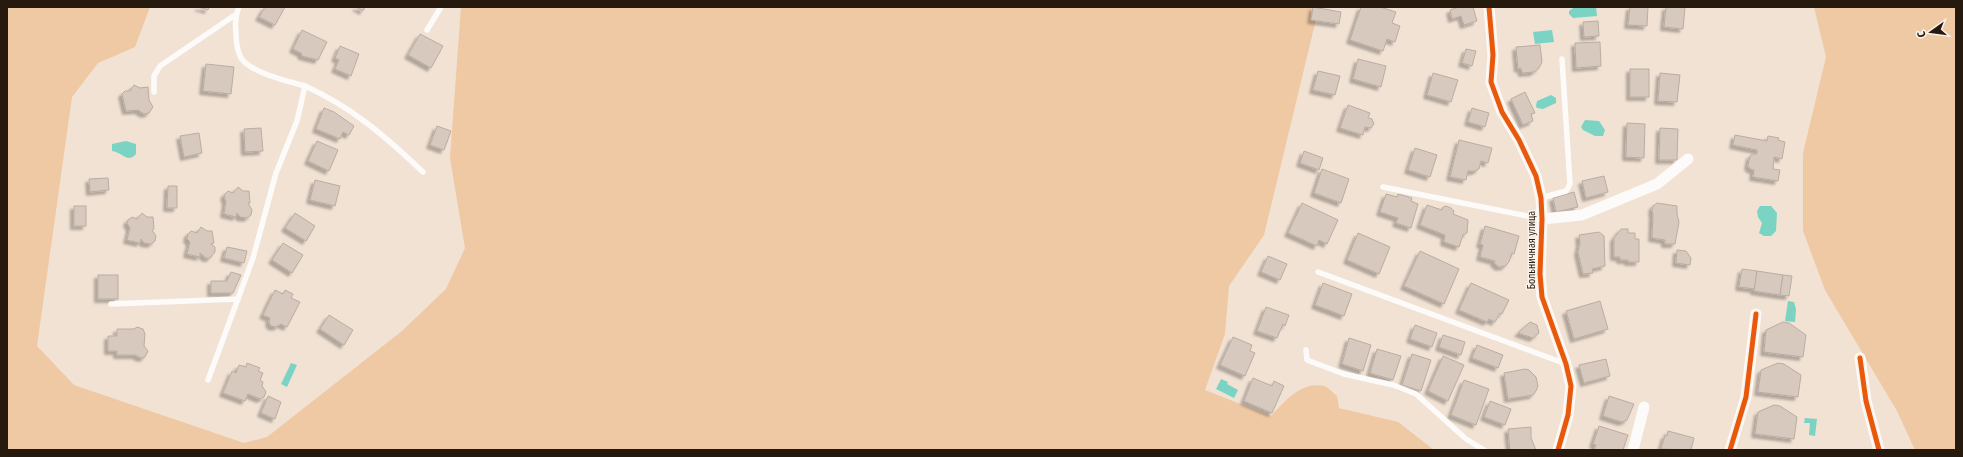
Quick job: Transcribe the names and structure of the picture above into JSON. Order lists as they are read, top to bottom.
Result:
{
  "streets": {
    "street": ["Больничная улица"]
  },
  "north": "left"
}
